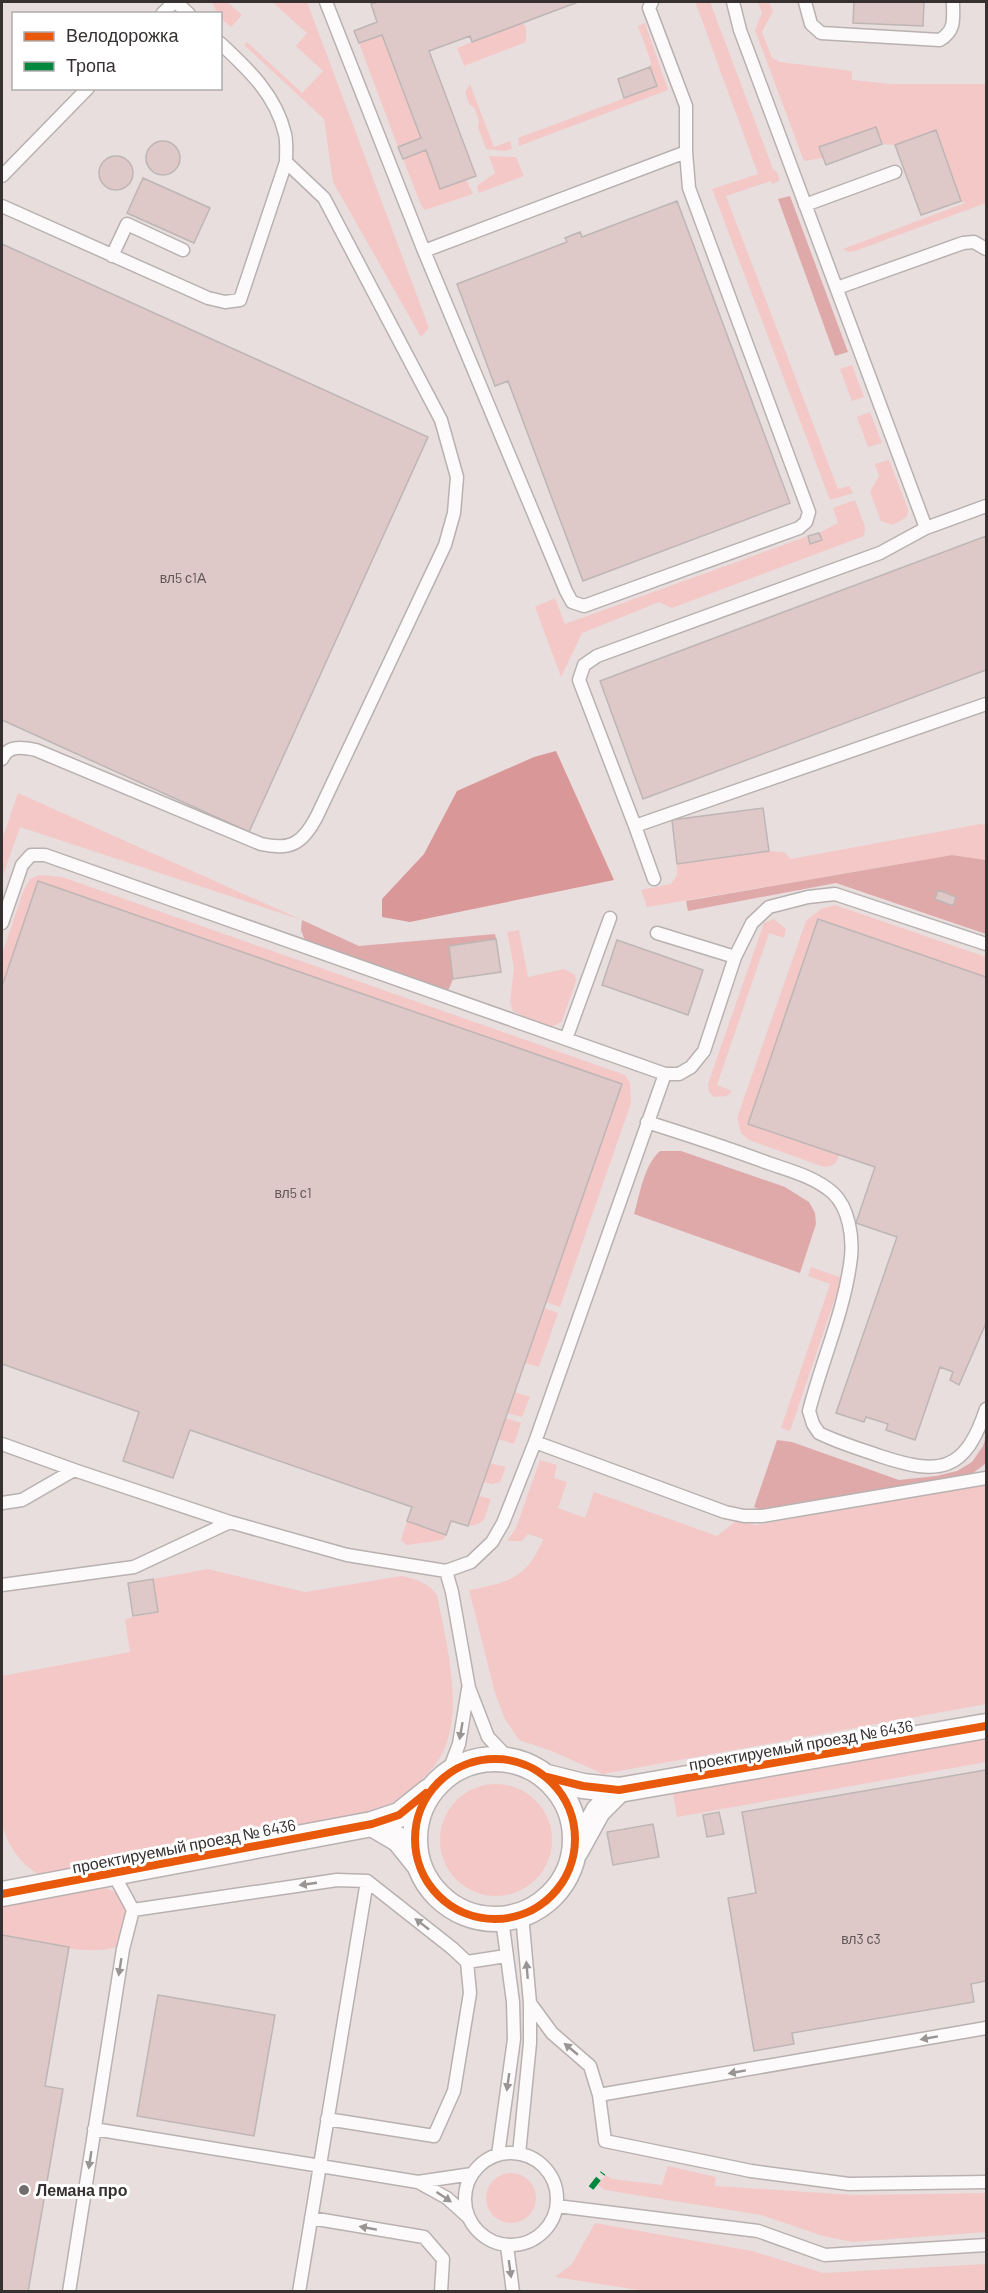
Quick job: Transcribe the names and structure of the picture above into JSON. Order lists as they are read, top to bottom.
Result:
{
  "streets": {
    "street": ["проектируемый проезд № 6436"]
  },
  "places": ["Лемана про"],
  "house_numbers": ["вл5 с1А", "вл5 с1", "вл3 с3"],
  "legend": ["Велодорожка", "Тропа"]
}
